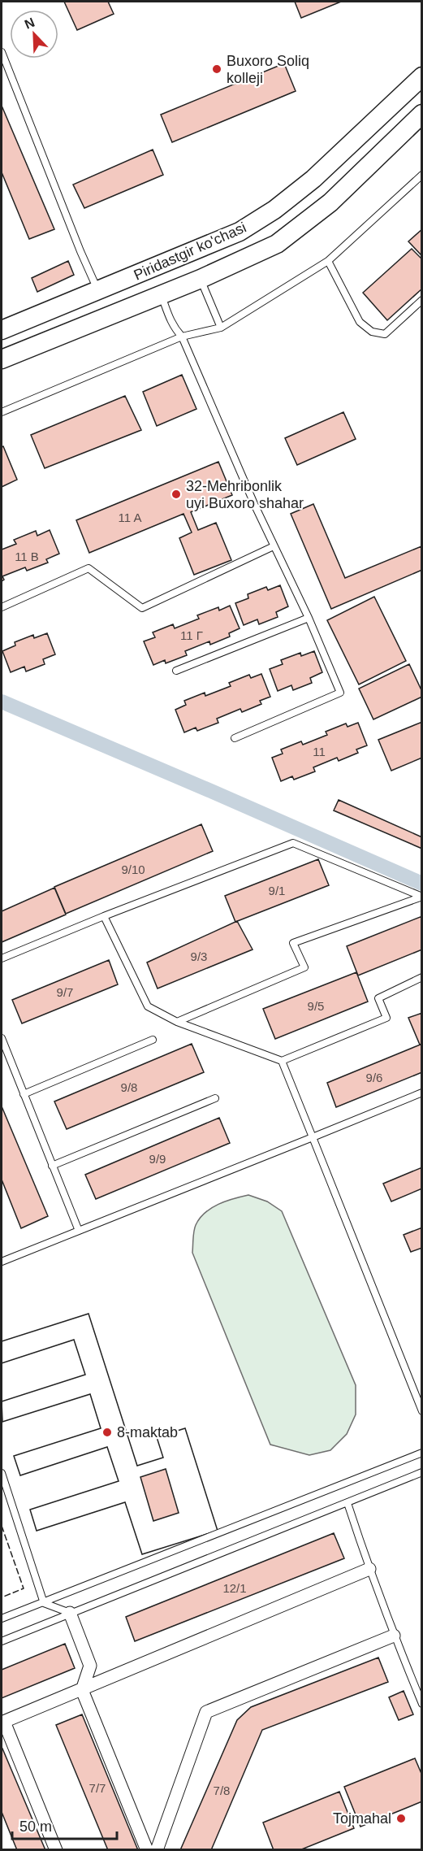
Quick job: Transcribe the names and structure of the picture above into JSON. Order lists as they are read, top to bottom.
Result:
{
  "streets": {
    "main road": ["Piridastgir ko'chasi"]
  },
  "places": [
    "Buxoro Soliq kolleji",
    "32-Mehribonlik uyi Buxoro shahar",
    "8-maktab",
    "Tojmahal"
  ],
  "house_numbers": [
    "11 A",
    "11 B",
    "11 Г",
    "11",
    "9/10",
    "9/1",
    "9/3",
    "9/7",
    "9/5",
    "9/6",
    "9/8",
    "9/9",
    "12/1",
    "7/7",
    "7/8"
  ],
  "scale_bar": "50 m",
  "north": "top left"
}
